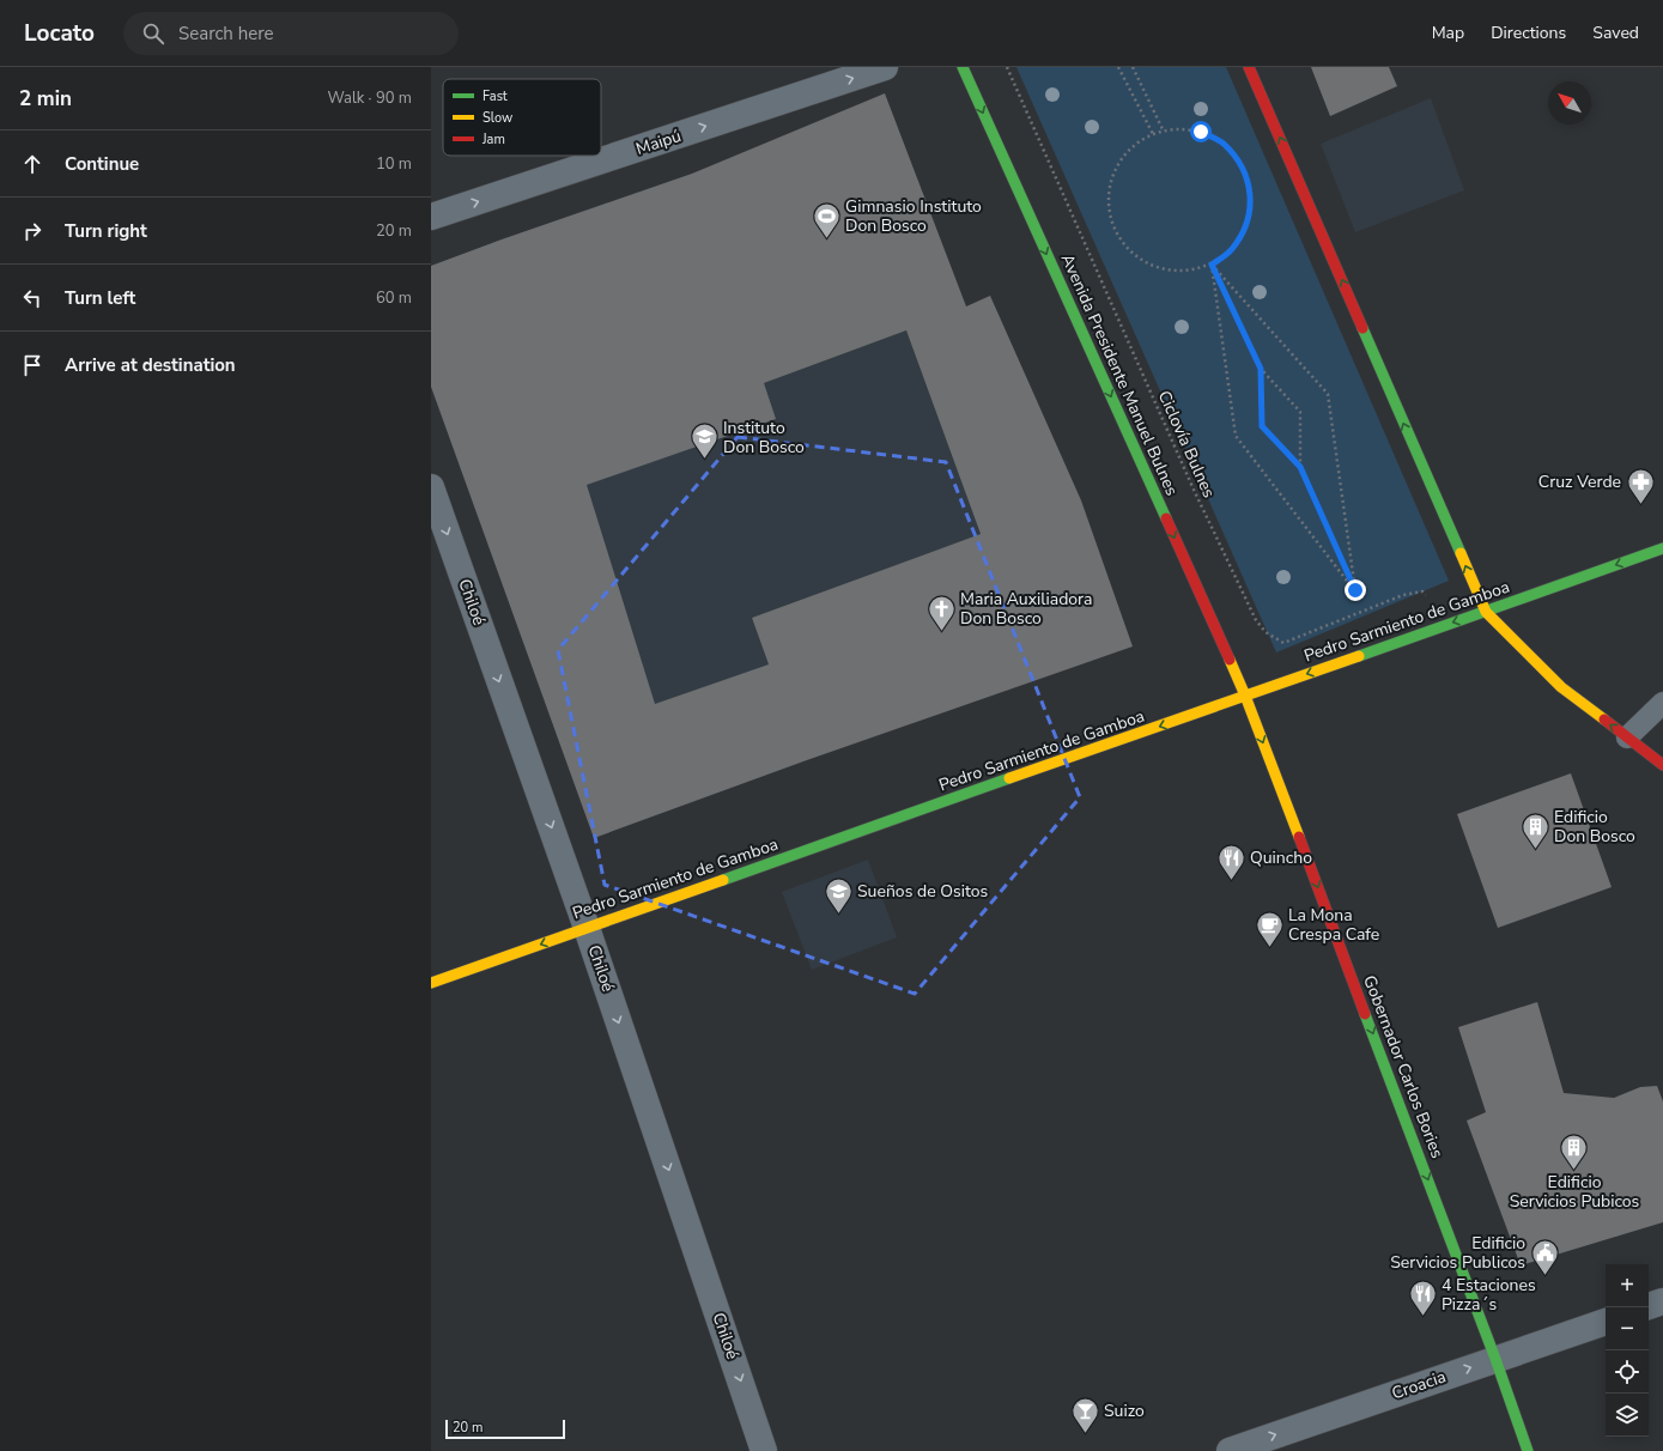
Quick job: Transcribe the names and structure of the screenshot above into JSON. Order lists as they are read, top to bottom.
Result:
{
  "streets": {
    "main road": ["Avenida Presidente Manuel Bulnes", "Pedro Sarmiento de Gamboa", "Gobernador Carlos Bories"],
    "street": ["Maipú", "Chiloé", "Croacia"],
    "path": ["Ciclovía Bulnes"]
  },
  "crossings": [
    ["Avenida Presidente Manuel Bulnes", "Pedro Sarmiento de Gamboa"],
    ["Avenida Presidente Manuel Bulnes", "Gobernador Carlos Bories"],
    ["Ciclovía Bulnes", "Pedro Sarmiento de Gamboa"],
    ["Chiloé", "Pedro Sarmiento de Gamboa"],
    ["Pedro Sarmiento de Gamboa", "Gobernador Carlos Bories"],
    ["Gobernador Carlos Bories", "Croacia"]
  ],
  "one_way": [
    "Maipú",
    "Avenida Presidente Manuel Bulnes",
    "Chiloé",
    "Pedro Sarmiento de Gamboa",
    "Gobernador Carlos Bories",
    "Croacia"
  ],
  "places": {
    "sports": ["Gimnasio Instituto Don Bosco"],
    "school or university": ["Instituto Don Bosco", "Sueños de Ositos"],
    "pharmacy": ["Cruz Verde"],
    "church": ["Maria Auxiliadora Don Bosco"],
    "building": ["Edificio Don Bosco", "Edificio Servicios Pubicos"],
    "restaurant": ["Quincho", "4 Estaciones Pizza´s"],
    "cafe": ["La Mona Crespa Cafe"],
    "public building": ["Edificio Servicios Publicos"],
    "bar": ["Suizo"]
  },
  "legend": ["Fast", "Slow", "Jam"],
  "scale_bar": "20 m",
  "north": "top left",
  "page": {
    "header": "Locato",
    "search": "Search here",
    "nav": ["Map", "Directions", "Saved"],
    "heading": ["2 min", "Walk · 90 m"],
    "list": [
      ["Continue", "10 m"],
      ["Turn right", "20 m"],
      ["Turn left", "60 m"],
      "Arrive at destination"
    ],
    "map_buttons": ["+", "−"],
    "scale": "20 m"
  }
}
